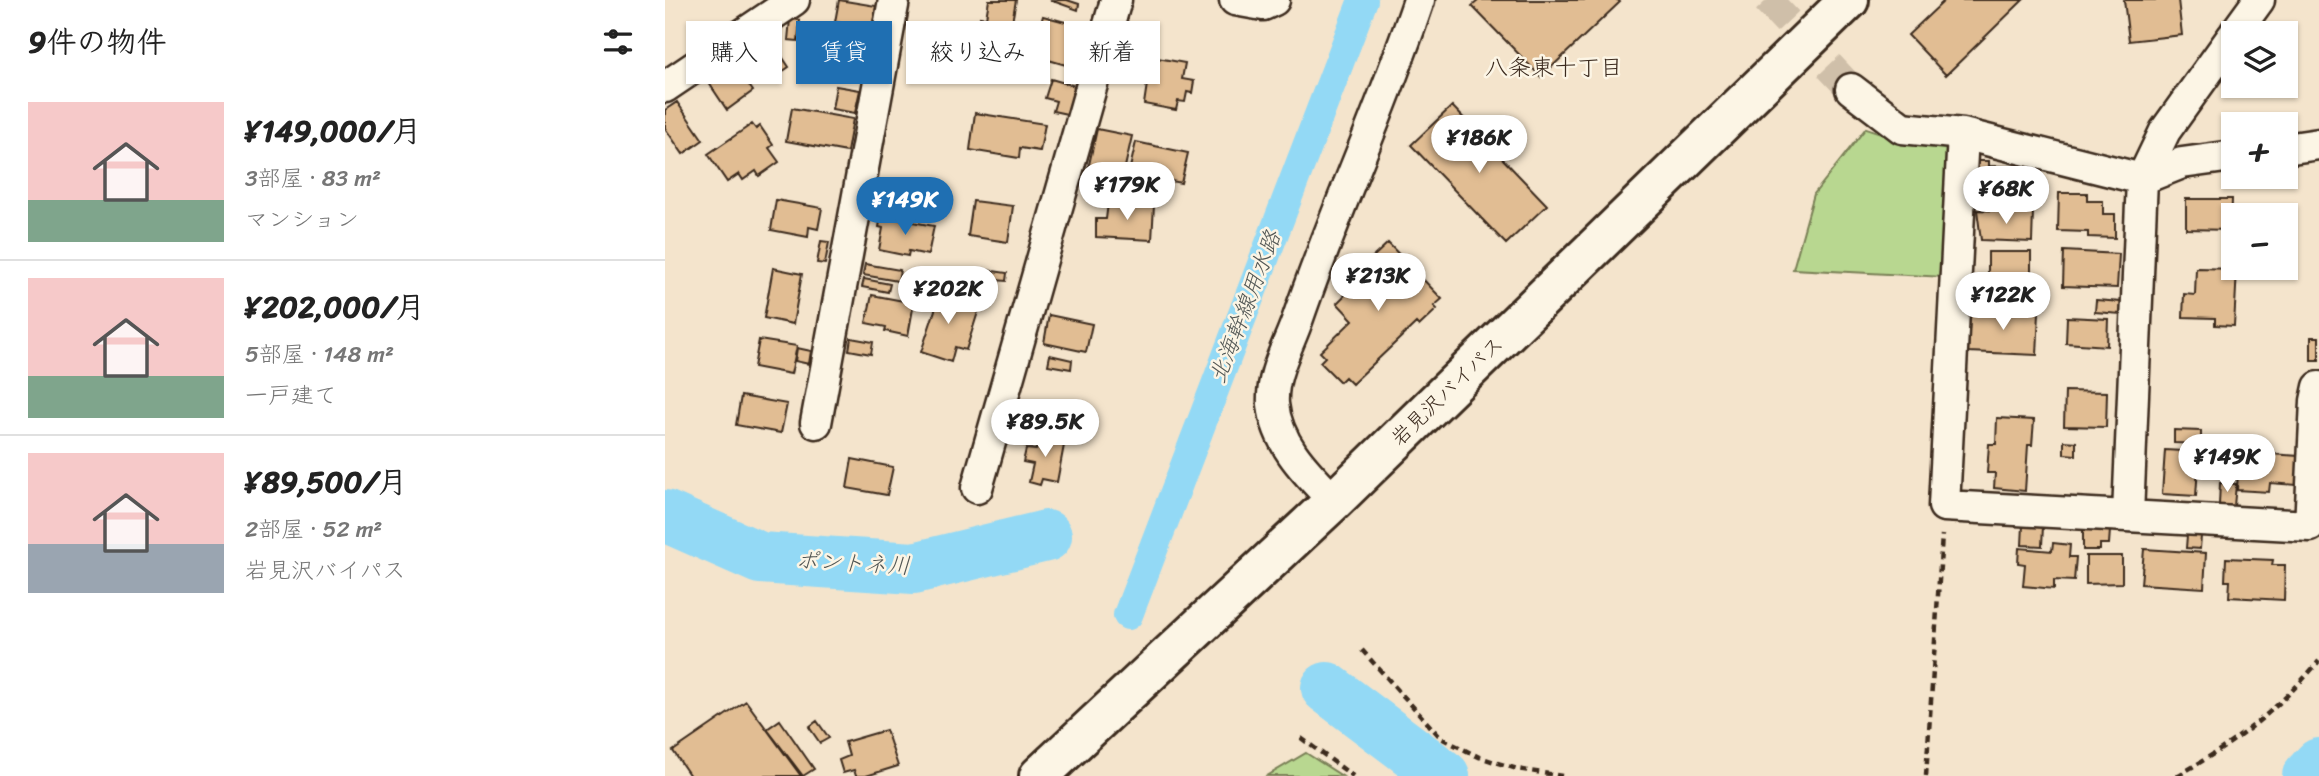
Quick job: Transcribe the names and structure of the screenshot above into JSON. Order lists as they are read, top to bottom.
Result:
{
  "streets": {
    "highway": ["岩見沢バイパス"]
  },
  "districts": ["八条東十丁目"],
  "water": ["北海幹線用水路", "ポントネ川"],
  "page": {
    "heading": "9件の物件",
    "map_buttons": ["+", "−"],
    "chip": [
      "購入",
      "賃貸",
      "絞り込み",
      "新着"
    ],
    "list": [
      {
        "name": "¥149,000/月",
        "note": "3部屋 · 83 m² · マンション"
      },
      {
        "name": "¥202,000/月",
        "note": "5部屋 · 148 m² · 一戸建て"
      },
      {
        "name": "¥89,500/月",
        "note": "2部屋 · 52 m² · 岩見沢バイパス"
      }
    ],
    "price": [
      "¥186K",
      "¥179K",
      "¥68K",
      "¥149K",
      "¥213K",
      "¥202K",
      "¥122K",
      "¥89.5K",
      "¥149K"
    ]
  }
}
